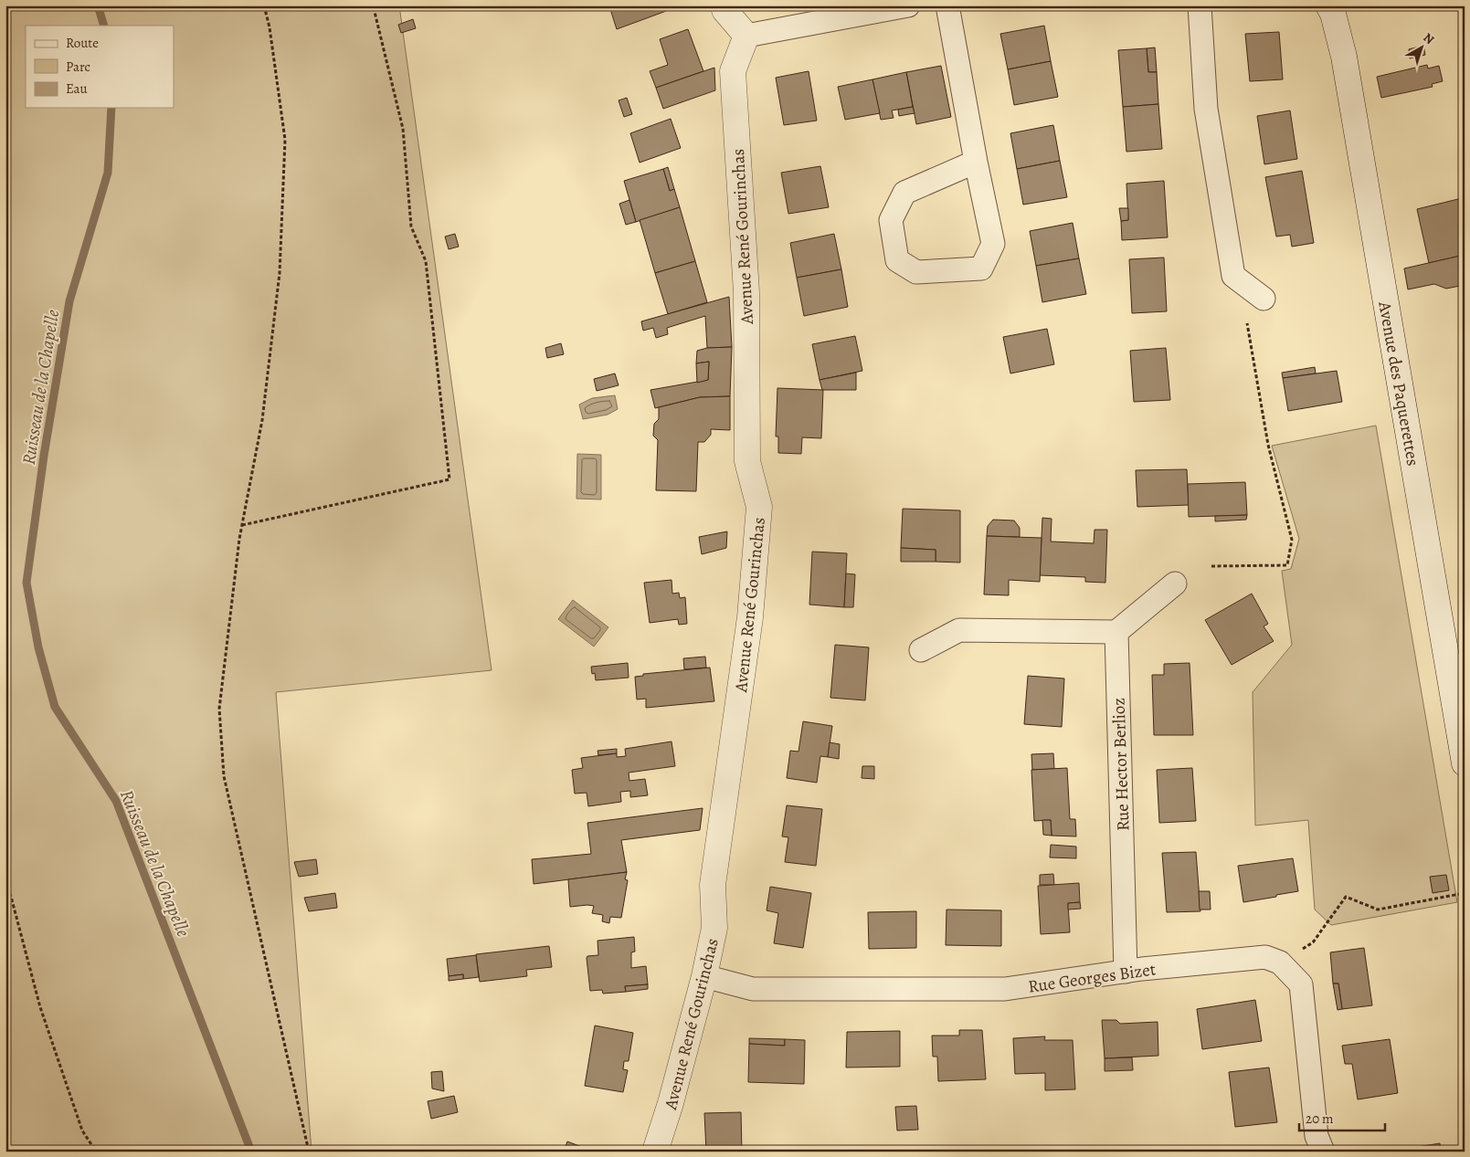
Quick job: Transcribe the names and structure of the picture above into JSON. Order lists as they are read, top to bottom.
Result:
{
  "streets": {
    "street": [
      "Avenue René Gourinchas",
      "Avenue des Paquerettes",
      "Rue Hector Berlioz",
      "Rue Georges Bizet"
    ]
  },
  "crossings": [
    ["Avenue René Gourinchas", "Rue Georges Bizet"],
    ["Rue Hector Berlioz", "Rue Georges Bizet"]
  ],
  "water": ["Ruisseau de la Chapelle"],
  "legend": ["Route", "Parc", "Eau"],
  "scale_bar": "20 m",
  "north": "top right"
}
